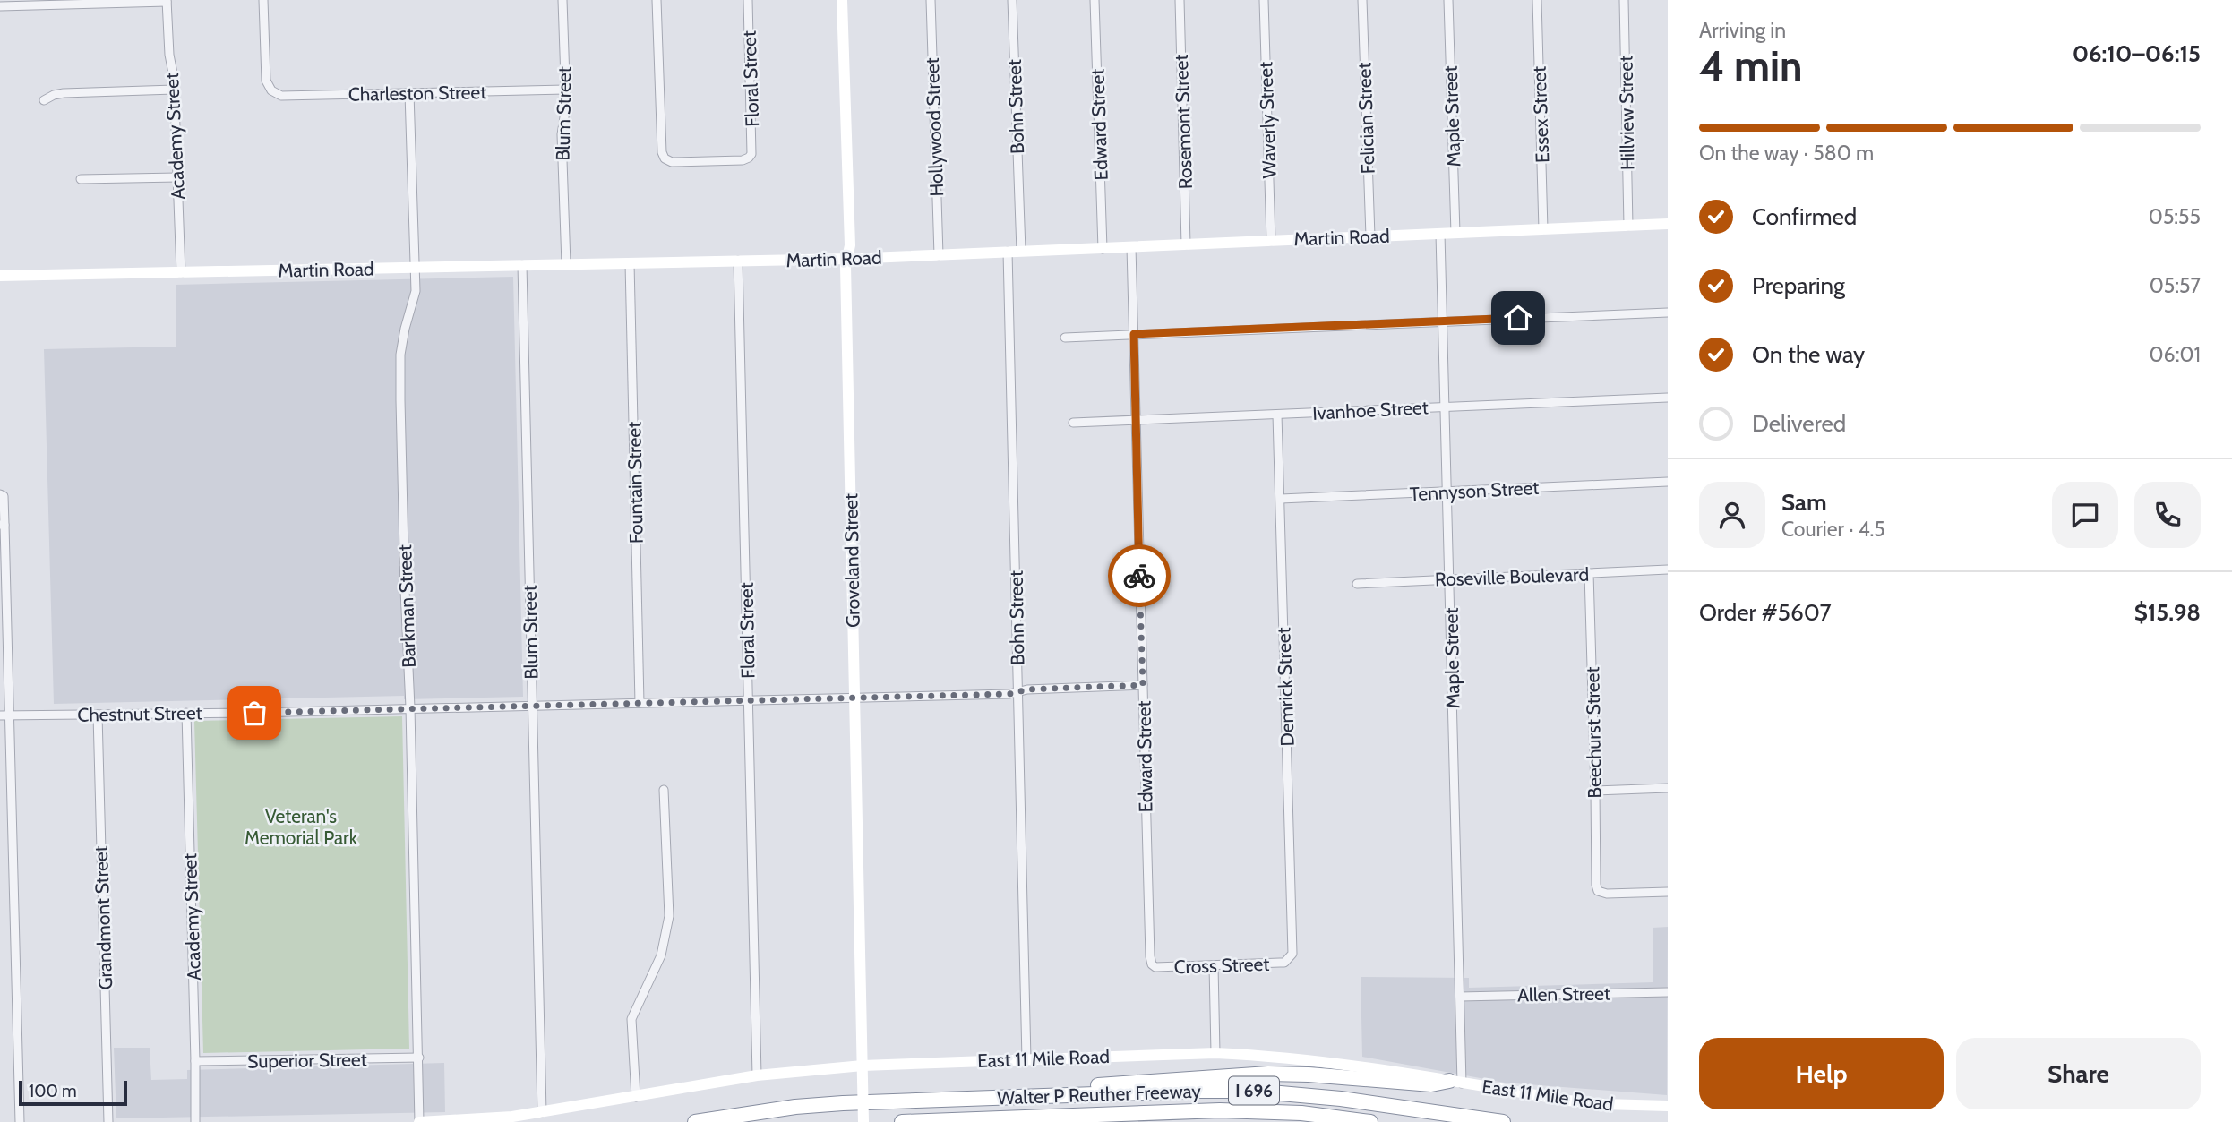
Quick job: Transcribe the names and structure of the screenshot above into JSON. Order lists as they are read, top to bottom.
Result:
{
  "streets": {
    "highway": ["I 696", "Walter P Reuther Freeway"],
    "street": [
      "Floral Street",
      "Charleston Street",
      "Bohn Street",
      "Hillview Street",
      "Blum Street",
      "Essex Street",
      "Maple Street",
      "Felician Street",
      "Waverly Street",
      "Rosemont Street",
      "Edward Street",
      "Hollywood Street",
      "Academy Street",
      "Martin Road",
      "Ivanhoe Street",
      "Fountain Street",
      "Tennyson Street",
      "Groveland Street",
      "Roseville Boulevard",
      "Barkman Street",
      "Demrick Street",
      "Chestnut Street",
      "Beechurst Street",
      "Grandmont Street",
      "Cross Street",
      "Allen Street",
      "East 11 Mile Road",
      "Superior Street"
    ]
  },
  "crossings": [
    ["Floral Street", "Martin Road"],
    ["Floral Street", "Chestnut Street"],
    ["Floral Street", "East 11 Mile Road"],
    ["Charleston Street", "Blum Street"],
    ["Charleston Street", "Barkman Street"],
    ["Bohn Street", "Martin Road"],
    ["Bohn Street", "Chestnut Street"],
    ["Bohn Street", "East 11 Mile Road"],
    ["Hillview Street", "Martin Road"],
    ["Blum Street", "Martin Road"],
    ["Blum Street", "Chestnut Street"],
    ["Blum Street", "East 11 Mile Road"],
    ["Essex Street", "Martin Road"],
    ["Maple Street", "Martin Road"],
    ["Maple Street", "Ivanhoe Street"],
    ["Maple Street", "Tennyson Street"],
    ["Maple Street", "Roseville Boulevard"],
    ["Maple Street", "Allen Street"],
    ["Maple Street", "East 11 Mile Road"],
    ["Felician Street", "Martin Road"],
    ["Waverly Street", "Martin Road"],
    ["Rosemont Street", "Martin Road"],
    ["Edward Street", "Martin Road"],
    ["Edward Street", "Ivanhoe Street"],
    ["Edward Street", "Chestnut Street"],
    ["Edward Street", "Cross Street"],
    ["Hollywood Street", "Martin Road"],
    ["Academy Street", "Martin Road"],
    ["Academy Street", "Chestnut Street"],
    ["Academy Street", "Superior Street"],
    ["Martin Road", "Fountain Street"],
    ["Martin Road", "Groveland Street"],
    ["Martin Road", "Barkman Street"],
    ["Ivanhoe Street", "Demrick Street"],
    ["Fountain Street", "Chestnut Street"],
    ["Tennyson Street", "Demrick Street"],
    ["Groveland Street", "Chestnut Street"],
    ["Groveland Street", "East 11 Mile Road"],
    ["Roseville Boulevard", "Beechurst Street"],
    ["Barkman Street", "Chestnut Street"],
    ["Barkman Street", "East 11 Mile Road"],
    ["Barkman Street", "Superior Street"],
    ["Demrick Street", "Cross Street"],
    ["Chestnut Street", "Grandmont Street"]
  ],
  "parks": ["Veteran's Memorial Park"],
  "scale_bar": "100 m",
  "page": {
    "heading": ["4 min", "Arriving in", "06:10–06:15"],
    "panel": [
      "Sam",
      "Courier · 4.5",
      "Order #5607",
      "$15.98"
    ],
    "bar": "On the way · 580 m",
    "list": [
      ["Confirmed", "05:55"],
      ["Preparing", "05:57"],
      ["On the way", "06:01"],
      "Delivered"
    ],
    "buttons": ["Help", "Share"],
    "scale": "100 m"
  }
}
